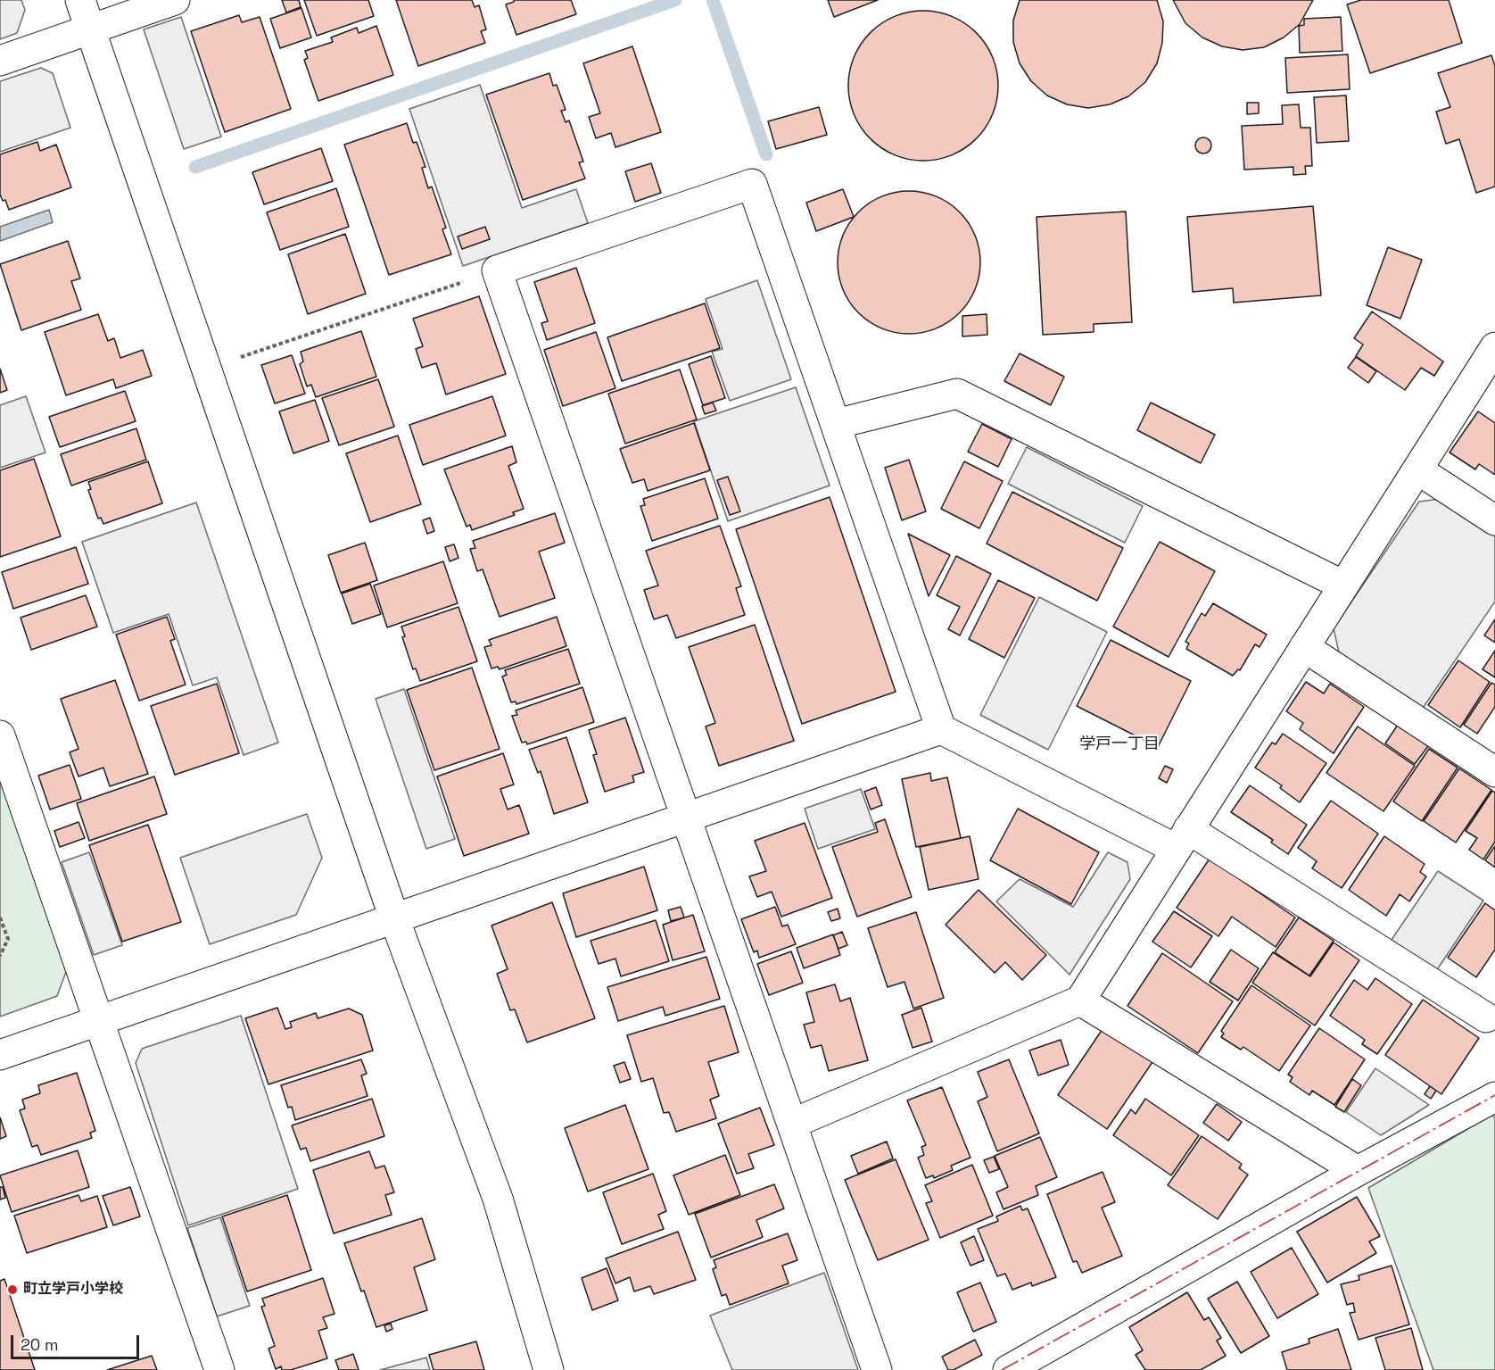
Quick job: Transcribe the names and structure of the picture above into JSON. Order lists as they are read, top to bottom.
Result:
{
  "districts": ["学戸一丁目"],
  "places": ["町立学戸小学校"],
  "scale_bar": "20 m"
}
